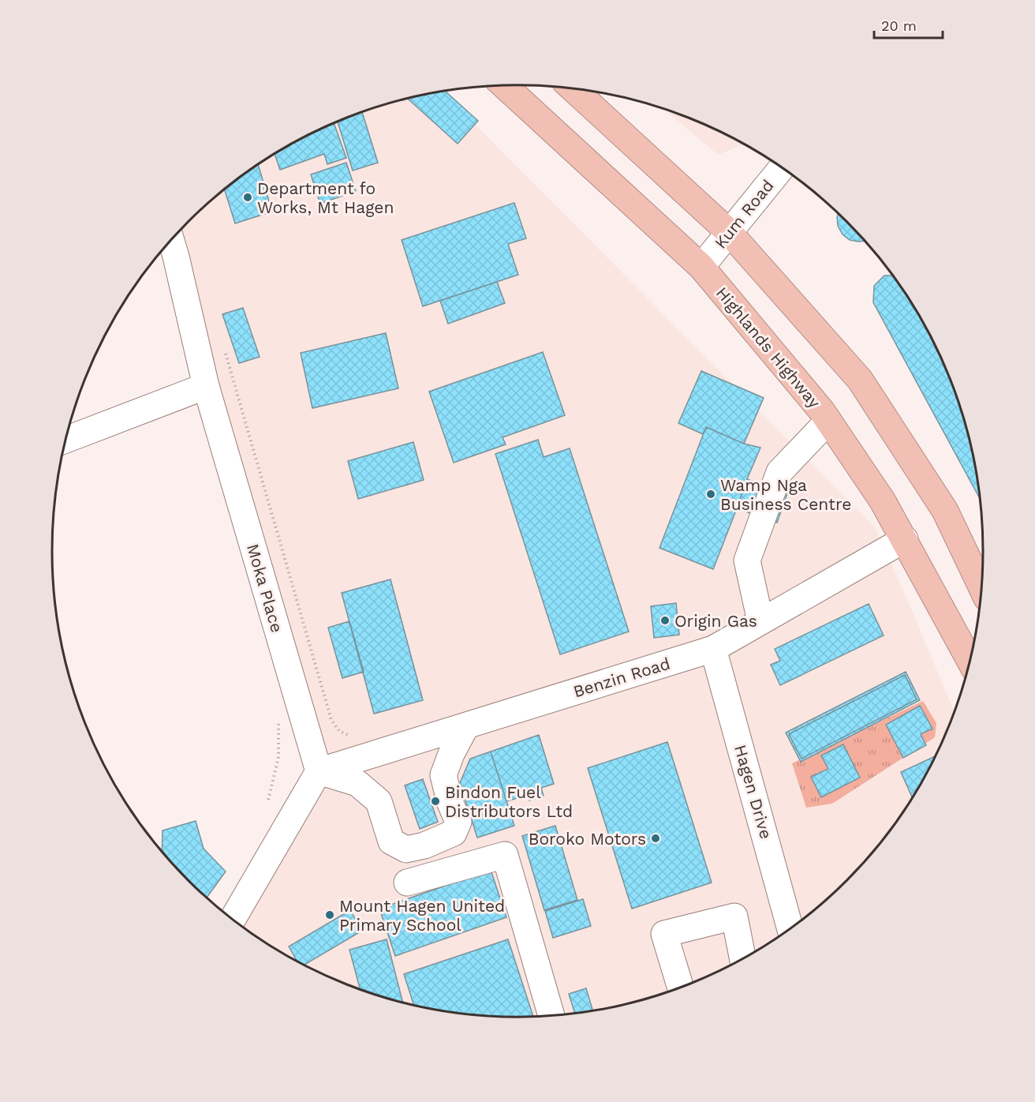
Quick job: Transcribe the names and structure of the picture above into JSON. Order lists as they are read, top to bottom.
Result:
{
  "streets": {
    "highway": ["Highlands Highway"],
    "street": [
      "Kum Road",
      "Moka Place",
      "Benzin Road",
      "Hagen Drive"
    ]
  },
  "crossings": [
    ["Kum Road", "Highlands Highway"],
    ["Highlands Highway", "Benzin Road"],
    ["Moka Place", "Benzin Road"],
    ["Benzin Road", "Hagen Drive"]
  ],
  "places": [
    "Department fo Works, Mt Hagen",
    "Wamp Nga Business Centre",
    "Origin Gas",
    "Bindon Fuel Distributors Ltd",
    "Boroko Motors",
    "Mount Hagen United Primary School"
  ],
  "scale_bar": "20 m"
}
